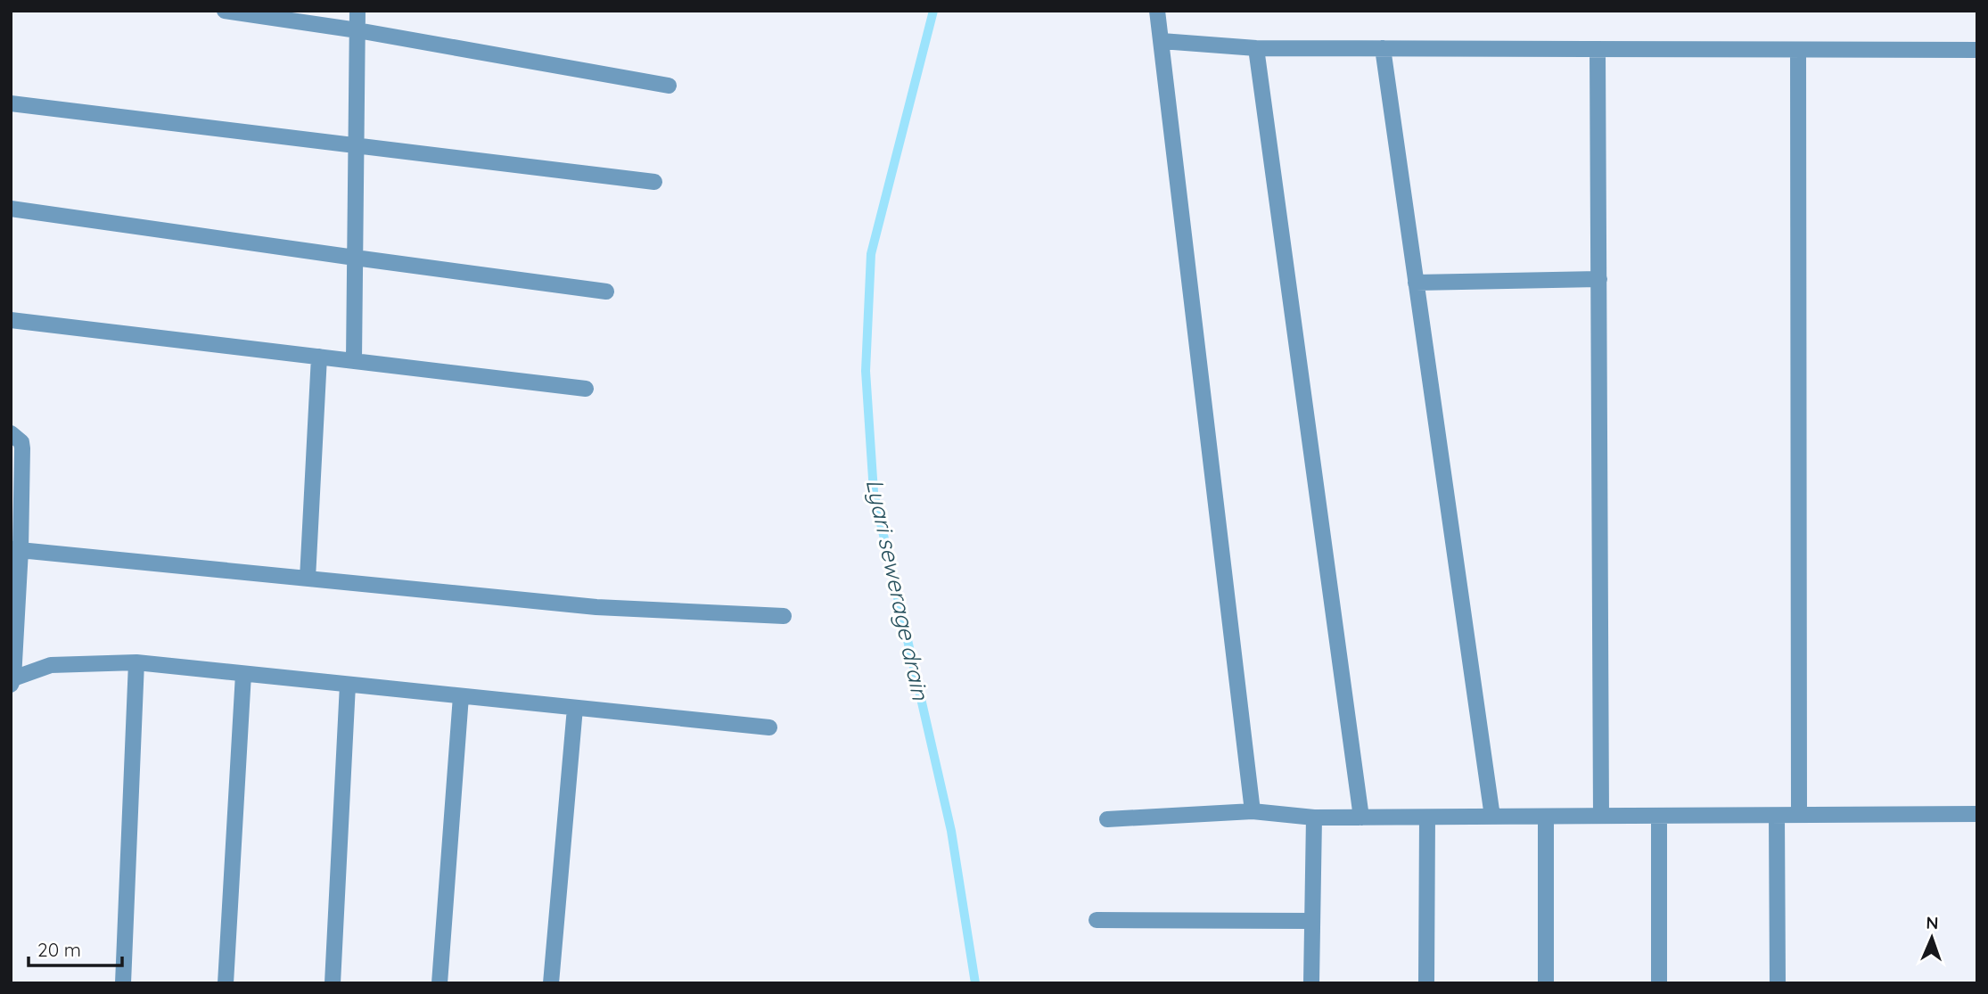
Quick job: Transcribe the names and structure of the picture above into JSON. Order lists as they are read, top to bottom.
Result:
{
  "water": ["Lyari sewerage drain"],
  "scale_bar": "20 m",
  "north": "top"
}
